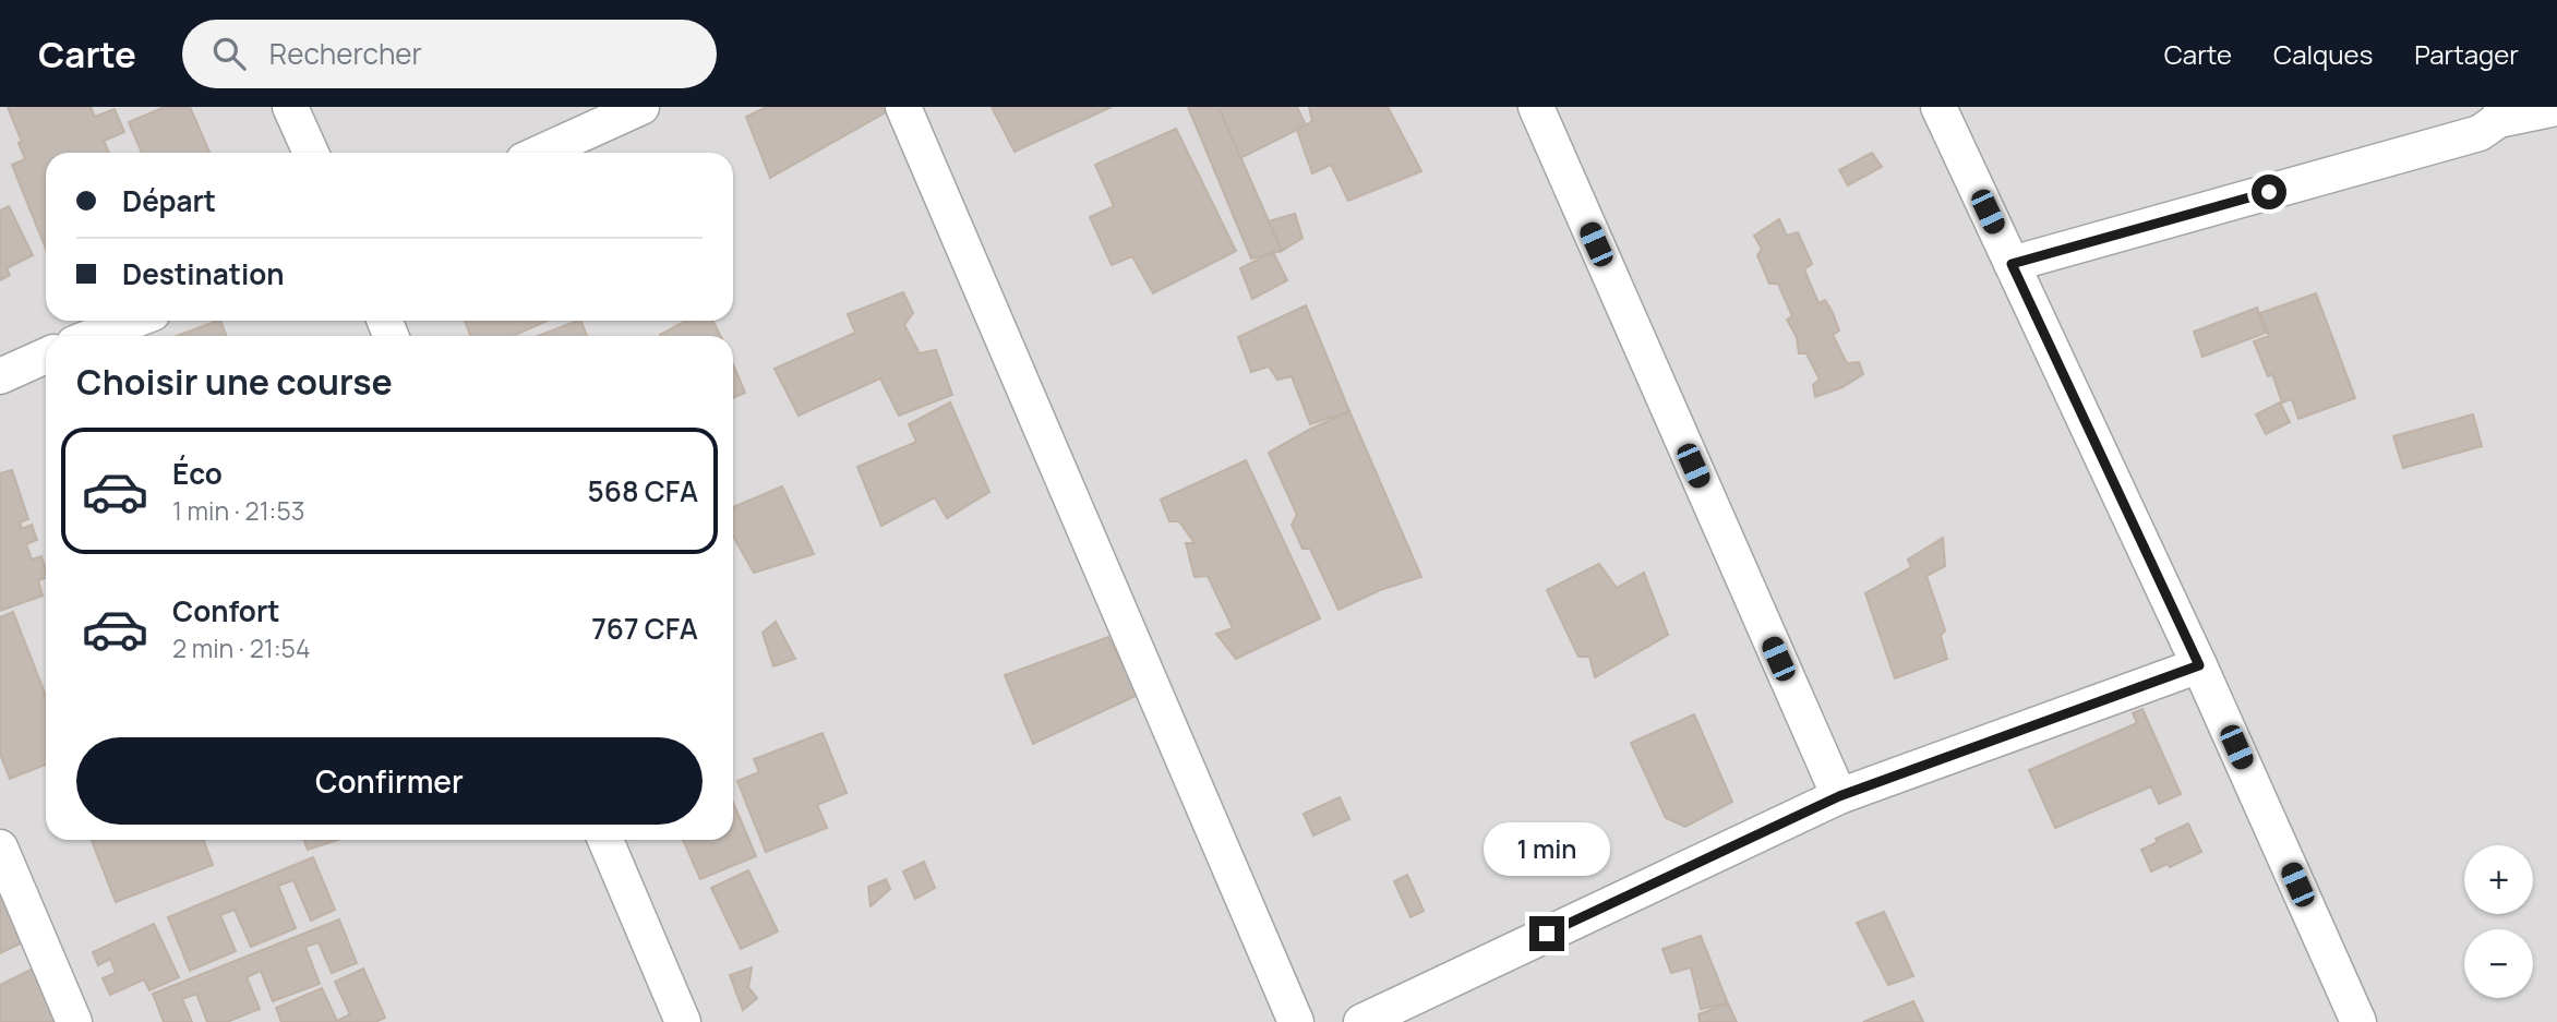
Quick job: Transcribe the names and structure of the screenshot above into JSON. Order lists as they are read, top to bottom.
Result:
{
  "page": {
    "header": "Carte",
    "search": "Rechercher",
    "nav": ["Carte", "Calques", "Partager"],
    "banner": ["Départ", "Destination"],
    "heading": "Choisir une course",
    "list": [
      {
        "name": "Éco",
        "note": "1 min · 21:53",
        "value": "568 CFA"
      },
      {
        "name": "Confort",
        "note": "2 min · 21:54",
        "value": "767 CFA"
      }
    ],
    "buttons": "Confirmer",
    "bubble": "1 min",
    "map_buttons": ["+", "−"]
  }
}
